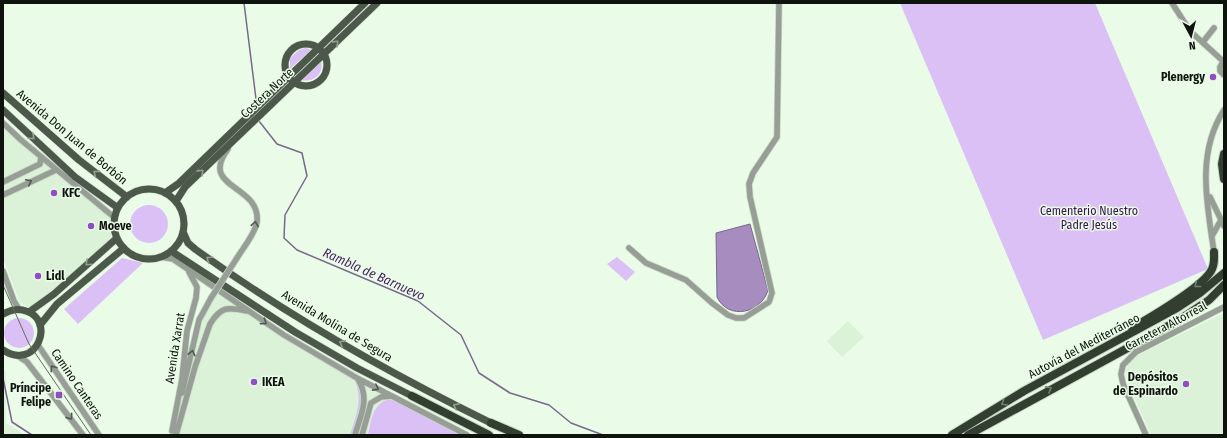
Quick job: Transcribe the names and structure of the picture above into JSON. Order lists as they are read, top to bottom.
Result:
{
  "streets": {
    "highway": ["Autovía del Mediterráneo"],
    "main road": ["Costera Norte", "Avenida Don Juan de Borbón", "Avenida Molina de Segura"],
    "street": ["Carretera Altorreal", "Avenida Xarrat", "Camino Canteras"]
  },
  "crossings": [
    ["Costera Norte", "Avenida Don Juan de Borbón"],
    ["Costera Norte", "Avenida Molina de Segura"],
    ["Costera Norte", "Avenida Xarrat"],
    ["Avenida Don Juan de Borbón", "Avenida Molina de Segura"]
  ],
  "water": ["Rambla de Barnuevo"],
  "parks": ["Cementerio Nuestro Padre Jesús"],
  "places": {
    "other": [
      "Plenergy",
      "KFC",
      "Moeve",
      "Lidl",
      "IKEA",
      "Depósitos de Espinardo"
    ],
    "transit": ["Príncipe Felipe"]
  },
  "north": "bottom"
}
